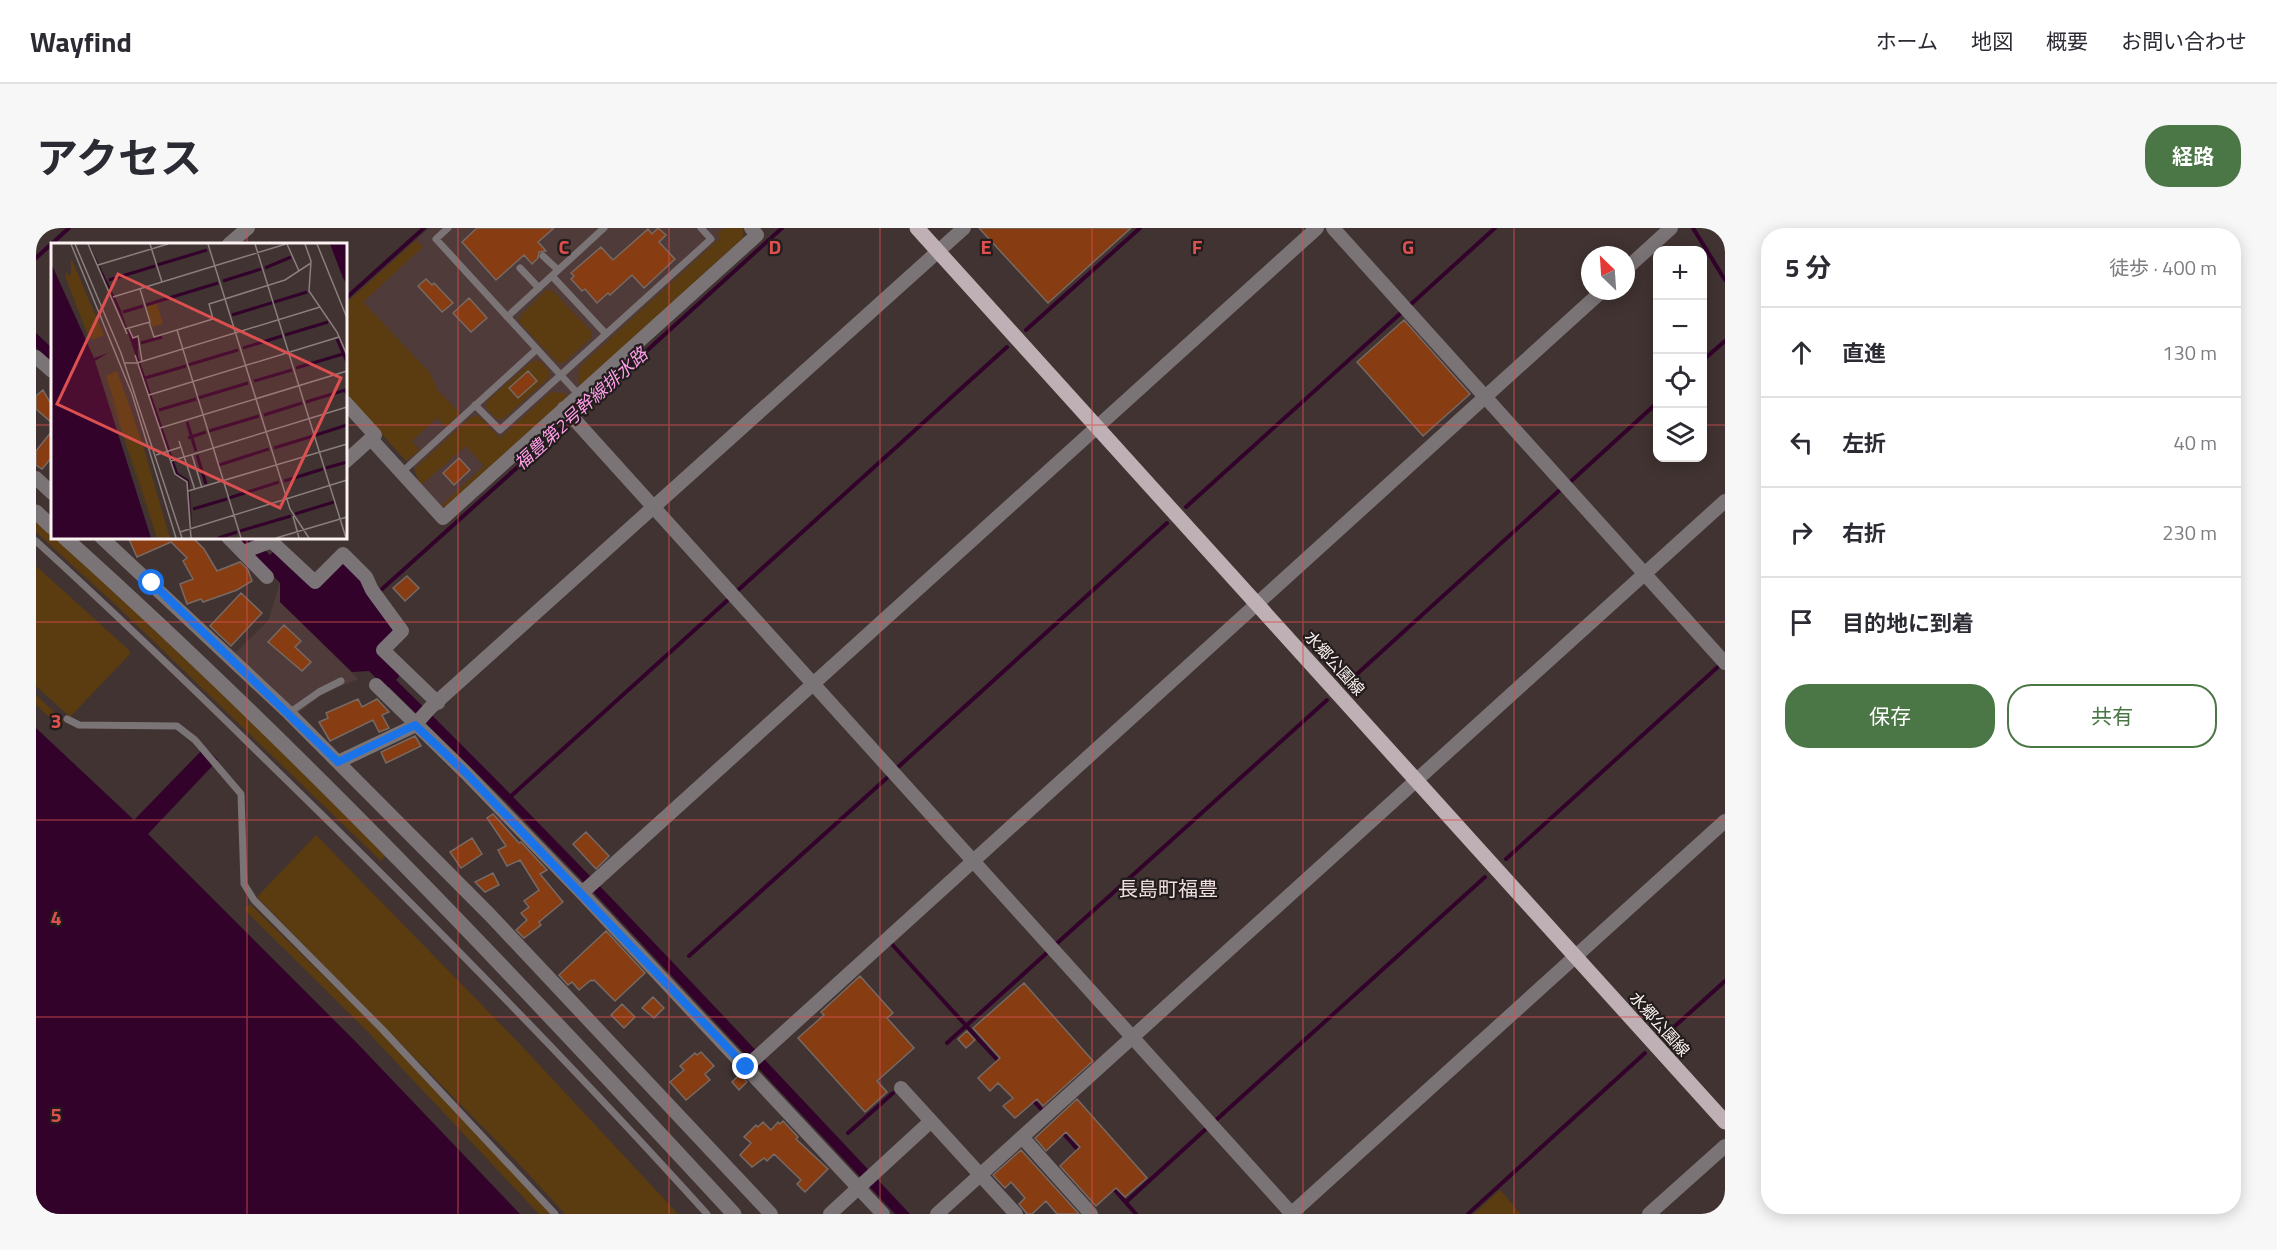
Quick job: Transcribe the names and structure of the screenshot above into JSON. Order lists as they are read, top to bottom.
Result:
{
  "streets": {
    "main road": ["水郷公園線"]
  },
  "districts": ["長島町福豊"],
  "water": ["福豊第2号幹線排水路"],
  "north": "top left",
  "page": {
    "header": "Wayfind",
    "nav": [
      "ホーム",
      "地図",
      "概要",
      "お問い合わせ"
    ],
    "title": "アクセス",
    "buttons": [
      "経路",
      ["保存", "共有"]
    ],
    "heading": ["5 分", "徒歩 · 400 m"],
    "map_buttons": ["+", "−"],
    "list": [
      ["直進", "130 m"],
      ["左折", "40 m"],
      ["右折", "230 m"],
      "目的地に到着"
    ]
  },
  "grid": {
    "columns": [
      "C",
      "D",
      "E",
      "F",
      "G"
    ],
    "rows": ["3", "4", "5"]
  }
}
